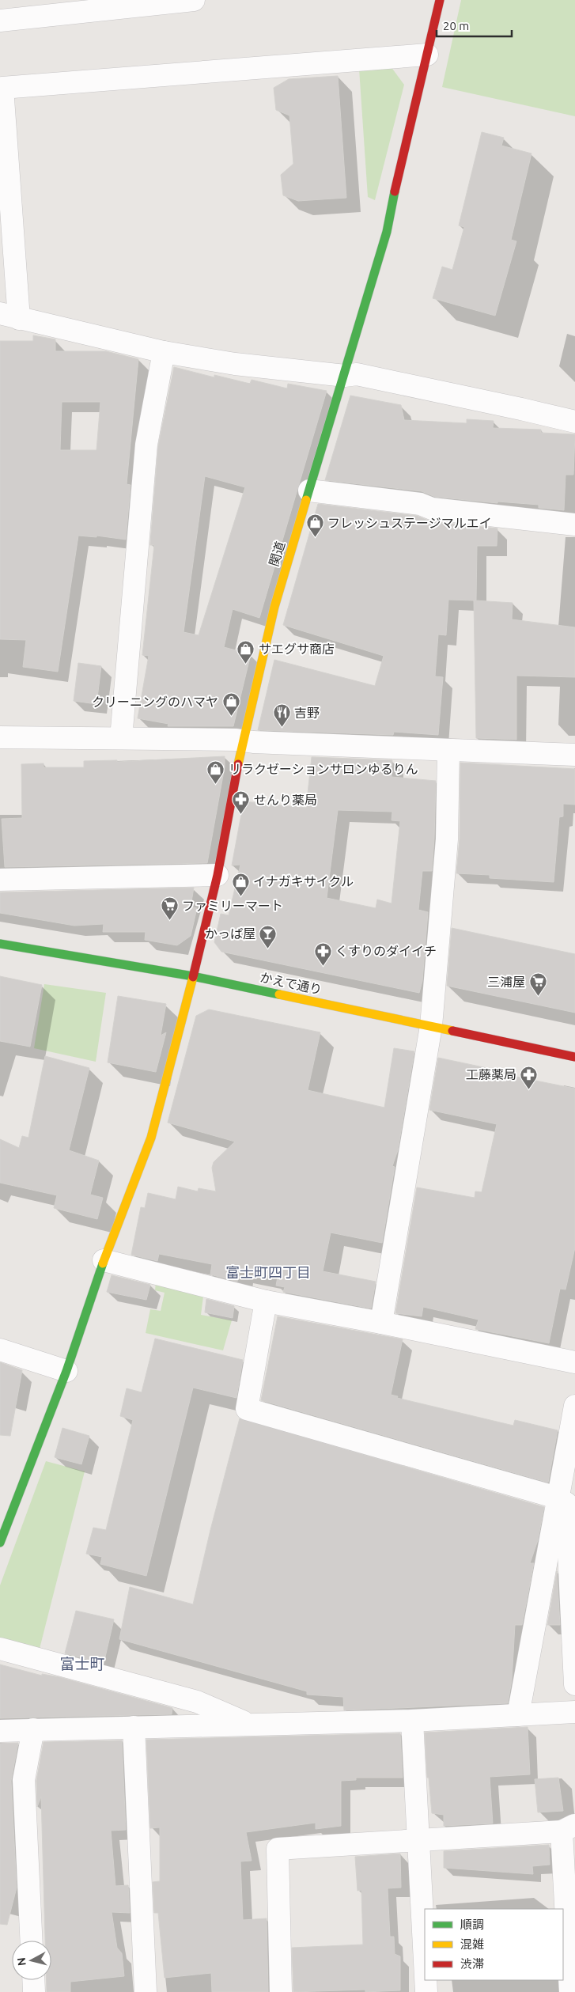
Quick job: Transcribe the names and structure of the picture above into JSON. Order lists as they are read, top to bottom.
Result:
{
  "streets": {
    "street": ["関道", "かえで通り"]
  },
  "crossings": [
    ["関道", "かえで通り"]
  ],
  "districts": ["富士町四丁目", "富士町"],
  "places": {
    "shop": [
      "フレッシュステージマルエイ",
      "サエグサ商店",
      "クリーニングのハマヤ",
      "リラクゼーションサロンゆるりん",
      "イナガキサイクル"
    ],
    "restaurant": ["吉野"],
    "pharmacy": ["せんり薬局", "くすりのダイイチ", "工藤薬局"],
    "supermarket": ["ファミリーマート", "三浦屋"],
    "bar": ["かっぱ屋"]
  },
  "legend": ["順調", "混雑", "渋滞"],
  "scale_bar": "20 m",
  "north": "left"
}
